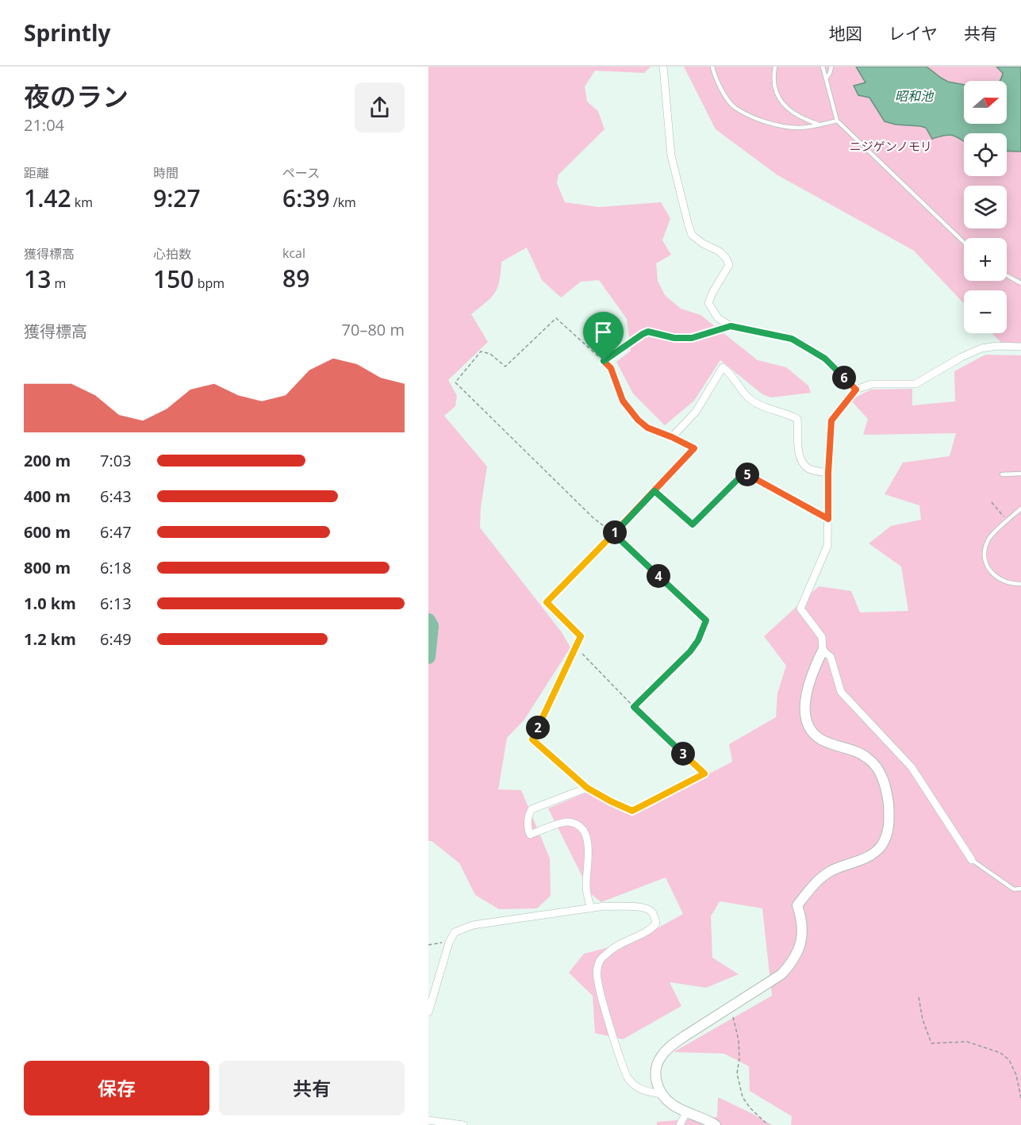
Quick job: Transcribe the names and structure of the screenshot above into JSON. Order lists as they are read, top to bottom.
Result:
{
  "water": ["昭和池"],
  "parks": ["ニジゲンノモリ"],
  "north": "right",
  "page": {
    "header": "Sprintly",
    "nav": ["地図", "レイヤ", "共有"],
    "heading": ["夜のラン", "21:04"],
    "map_buttons": ["+", "−"],
    "stats": [
      ["距離", "1.42 km"],
      ["時間", "9:27"],
      ["ペース", "6:39 /km"],
      ["獲得標高", "13 m"],
      ["心拍数", "150 bpm"],
      ["kcal", "89"]
    ],
    "chart": ["獲得標高", "70–80 m"],
    "pins": [
      "6",
      "5",
      "1",
      "4",
      "2",
      "3"
    ],
    "list": [
      {
        "name": "200 m",
        "note": "7:03"
      },
      {
        "name": "400 m",
        "note": "6:43"
      },
      {
        "name": "600 m",
        "note": "6:47"
      },
      {
        "name": "800 m",
        "note": "6:18"
      },
      {
        "name": "1.0 km",
        "note": "6:13"
      },
      {
        "name": "1.2 km",
        "note": "6:49"
      }
    ],
    "buttons": ["保存", "共有"]
  }
}
